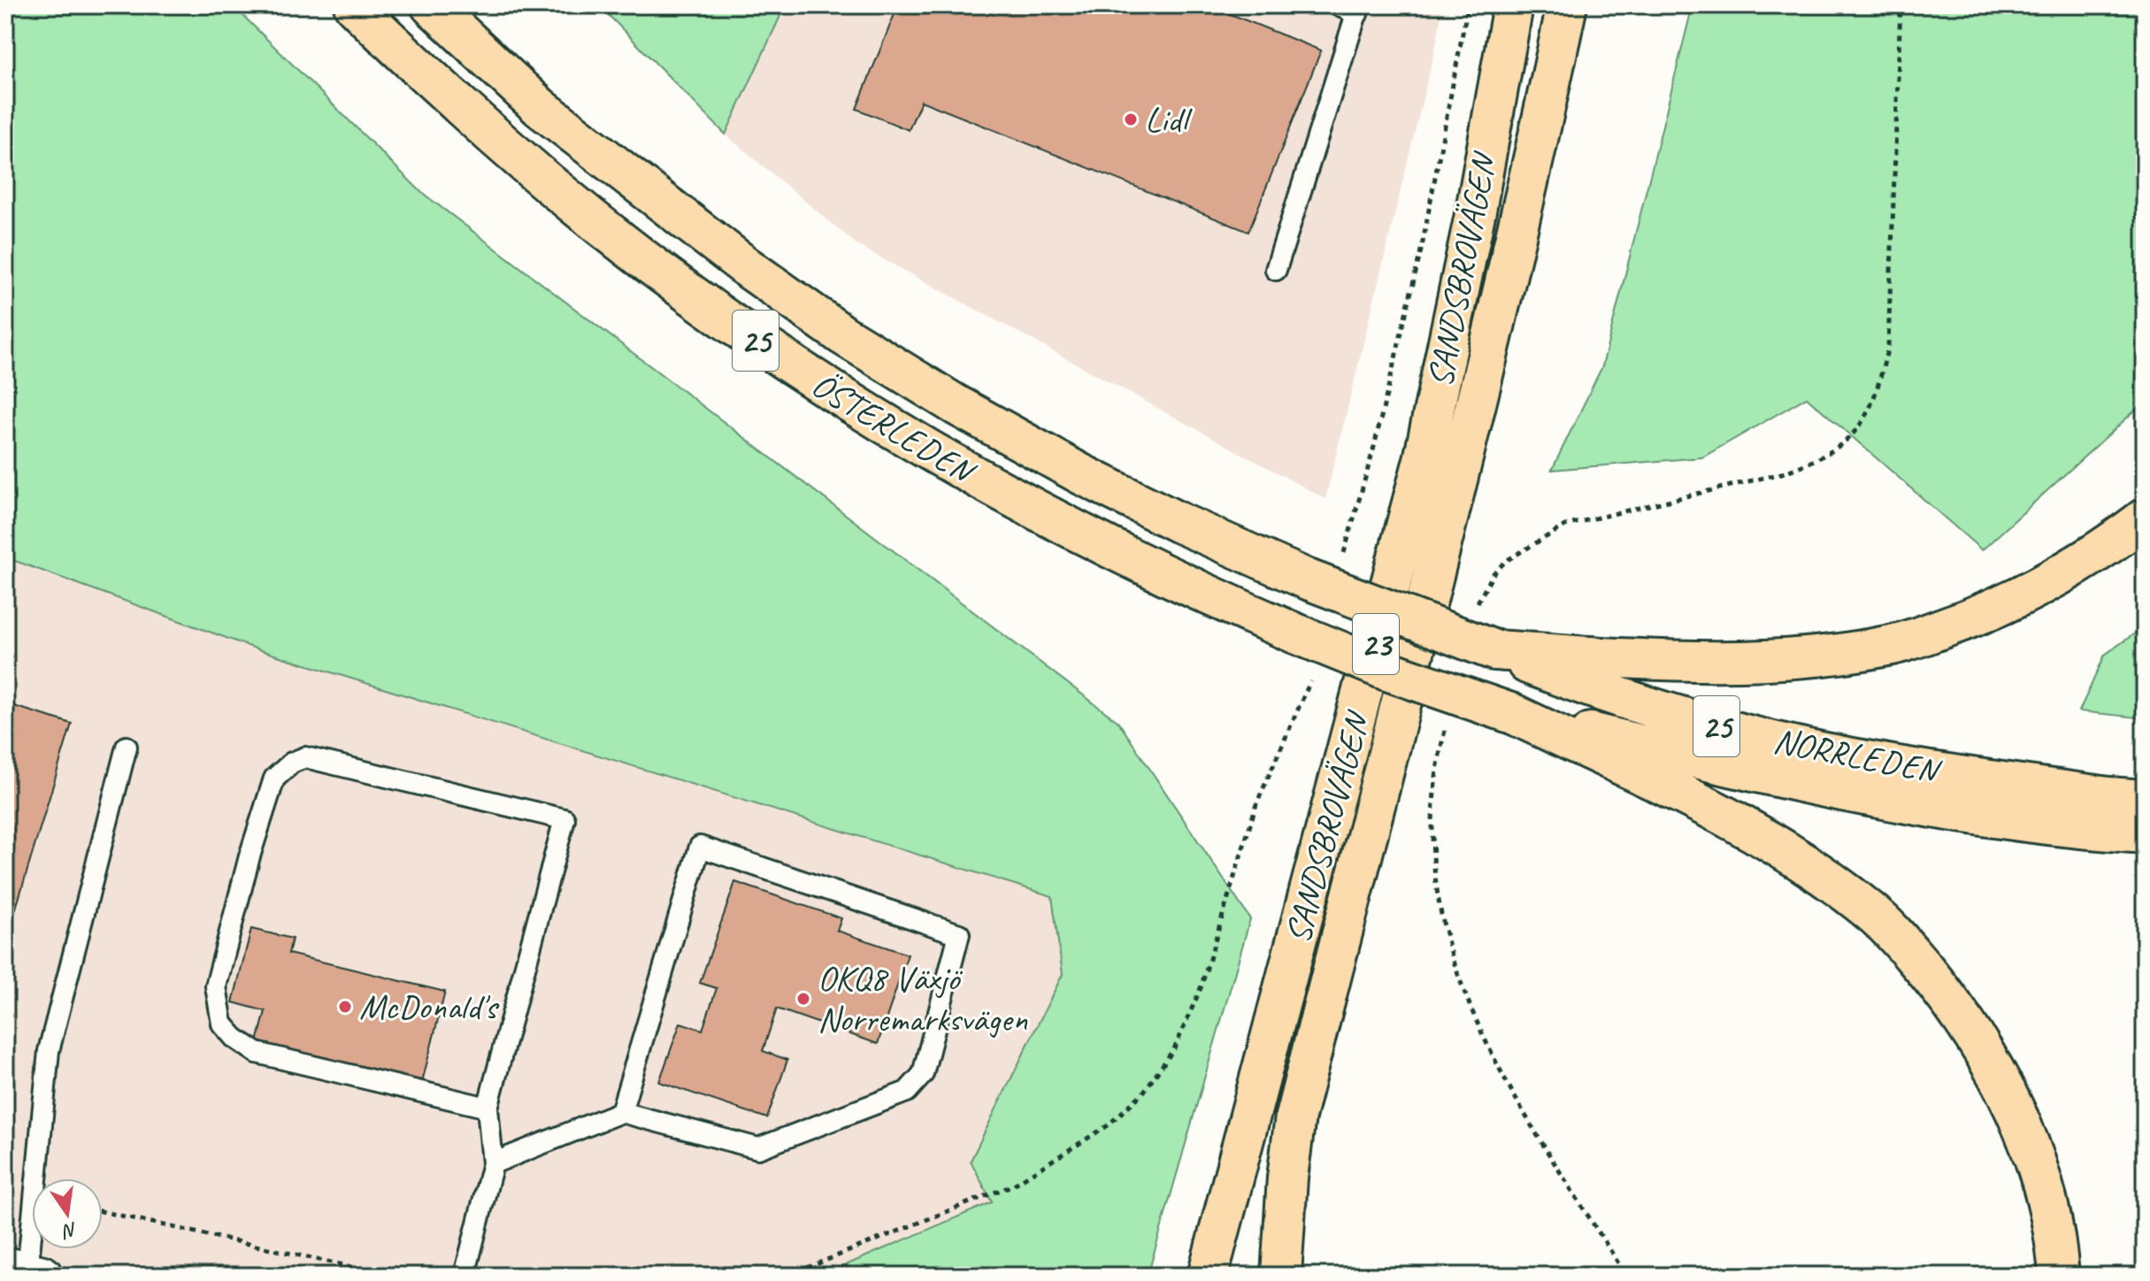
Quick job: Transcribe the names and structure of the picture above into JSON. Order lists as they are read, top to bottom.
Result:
{
  "streets": {
    "main road": [
      "SANDSBROVÄGEN",
      "25",
      "ÖSTERLEDEN",
      "23",
      "NORRLEDEN"
    ]
  },
  "crossings": [
    ["ÖSTERLEDEN", "NORRLEDEN"]
  ],
  "places": ["Lidl", "OKQ8 Växjö Norremarksvägen", "McDonald's"],
  "north": "bottom"
}
